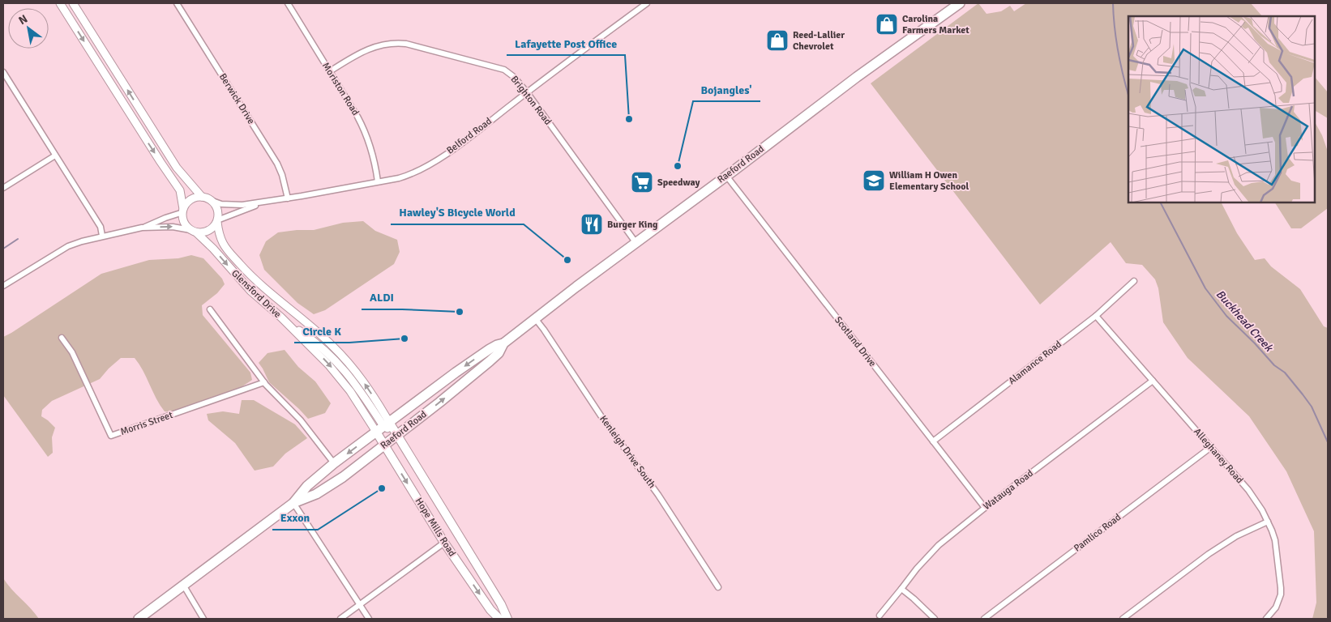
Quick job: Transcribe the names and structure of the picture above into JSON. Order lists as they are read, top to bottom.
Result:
{
  "streets": {
    "highway": ["Raeford Road"],
    "main road": ["Glensford Drive", "Hope Mills Road"],
    "street": [
      "Moriston Road",
      "Berwick Drive",
      "Brighton Road",
      "Belford Road",
      "Scotland Drive",
      "Alamance Road",
      "Morris Street",
      "Kenleigh Drive South",
      "Alleghaney Road",
      "Watauga Road",
      "Pamlico Road"
    ]
  },
  "crossings": [
    ["Moriston Road", "Brighton Road"],
    ["Moriston Road", "Belford Road"],
    ["Berwick Drive", "Belford Road"],
    ["Brighton Road", "Belford Road"],
    ["Brighton Road", "Raeford Road"],
    ["Belford Road", "Glensford Drive"],
    ["Raeford Road", "Glensford Drive"],
    ["Raeford Road", "Scotland Drive"],
    ["Raeford Road", "Kenleigh Drive South"],
    ["Raeford Road", "Hope Mills Road"],
    ["Glensford Drive", "Hope Mills Road"],
    ["Scotland Drive", "Alamance Road"],
    ["Scotland Drive", "Watauga Road"],
    ["Alamance Road", "Alleghaney Road"],
    ["Alleghaney Road", "Watauga Road"],
    ["Alleghaney Road", "Pamlico Road"]
  ],
  "water": ["Buckhead Creek"],
  "places": {
    "shop": ["Carolina Farmers Market", "Reed-Lallier Chevrolet"],
    "other": [
      "Lafayette Post Office",
      "Bojangles'",
      "Hawley'S Bicycle World",
      "ALDI",
      "Circle K",
      "Exxon"
    ],
    "school or university": ["William H Owen Elementary School"],
    "supermarket": ["Speedway"],
    "restaurant": ["Burger King"]
  },
  "north": "top left"
}
